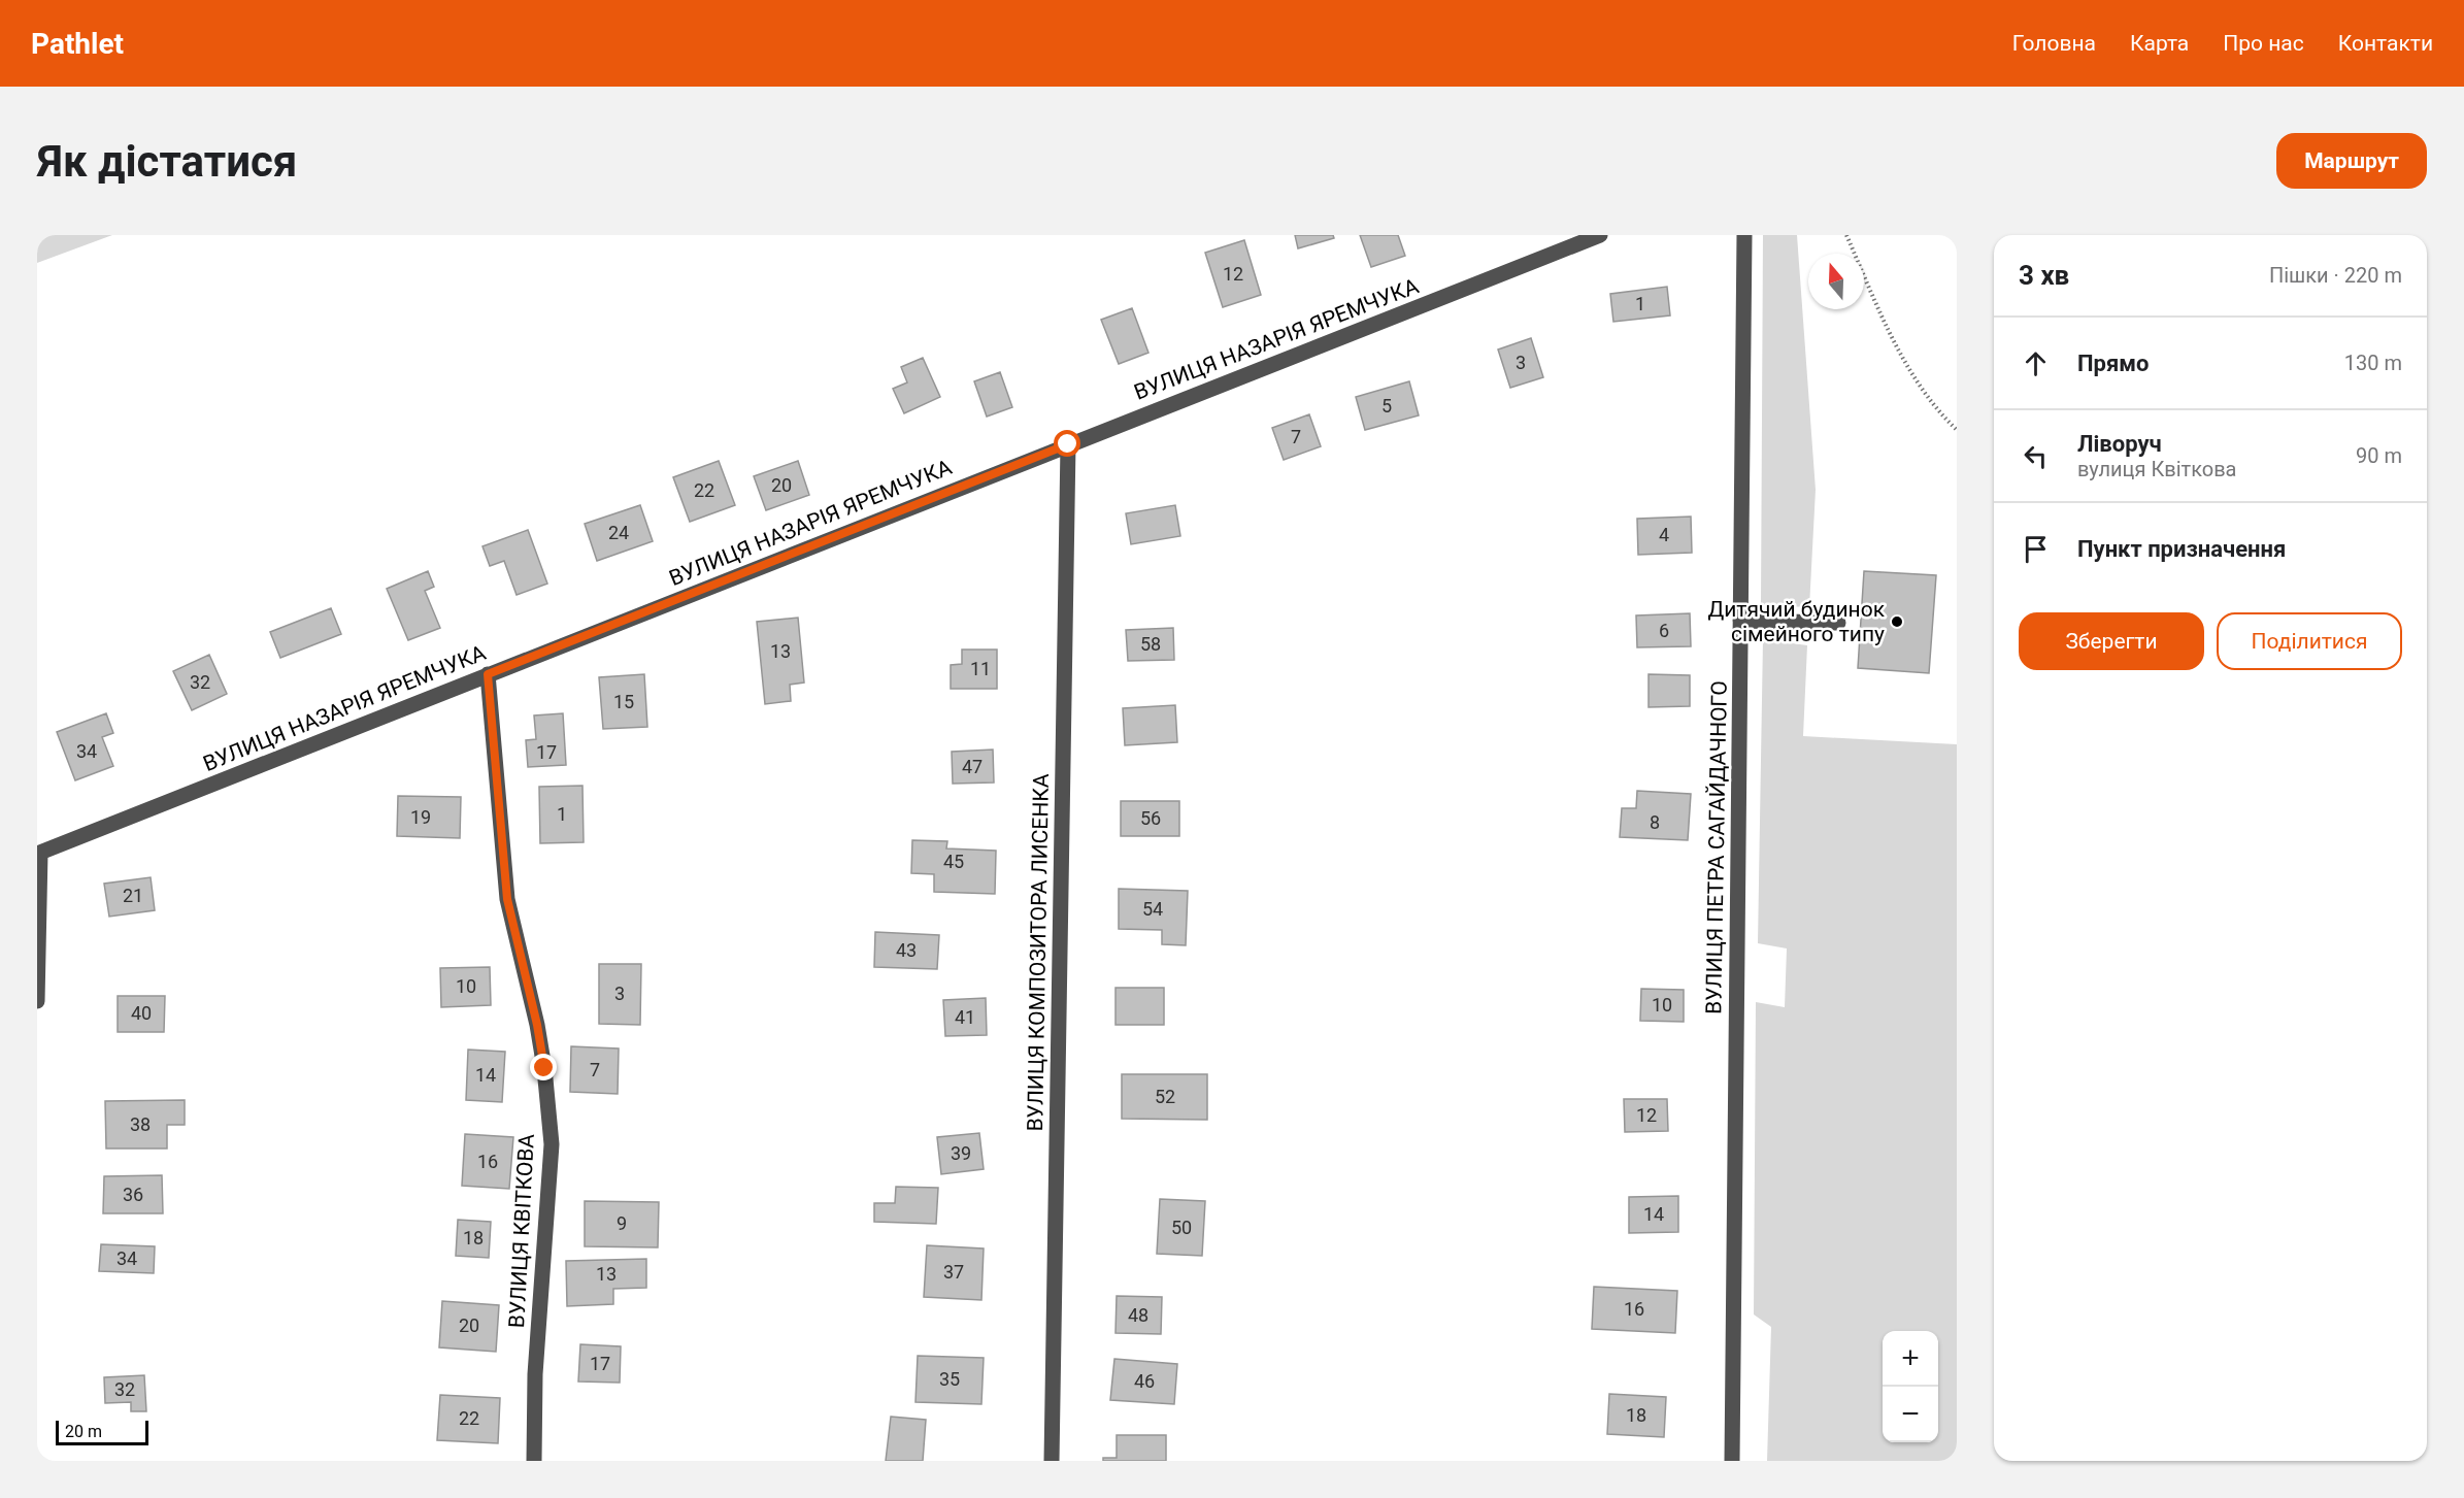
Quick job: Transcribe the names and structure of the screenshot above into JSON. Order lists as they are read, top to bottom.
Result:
{
  "streets": {
    "street": [
      "ВУЛИЦЯ НАЗАРІЯ ЯРЕМЧУКА",
      "ВУЛИЦЯ ПЕТРА САГАЙДАЧНОГО",
      "ВУЛИЦЯ КОМПОЗИТОРА ЛИСЕНКА",
      "ВУЛИЦЯ КВІТКОВА"
    ]
  },
  "crossings": [
    ["ВУЛИЦЯ НАЗАРІЯ ЯРЕМЧУКА", "ВУЛИЦЯ КОМПОЗИТОРА ЛИСЕНКА"],
    ["ВУЛИЦЯ НАЗАРІЯ ЯРЕМЧУКА", "ВУЛИЦЯ КВІТКОВА"]
  ],
  "places": ["Дитячий будинок сімейного типу"],
  "house_numbers": [
    "12",
    "1",
    "3",
    "5",
    "7",
    "20",
    "22",
    "24",
    "4",
    "6",
    "58",
    "13",
    "11",
    "32",
    "15",
    "34",
    "17",
    "47",
    "1",
    "19",
    "56",
    "8",
    "45",
    "21",
    "54",
    "43",
    "10",
    "3",
    "10",
    "40",
    "41",
    "7",
    "14",
    "52",
    "12",
    "38",
    "39",
    "16",
    "36",
    "14",
    "9",
    "50",
    "18",
    "34",
    "37",
    "13",
    "16",
    "48",
    "20",
    "17",
    "35",
    "46",
    "32",
    "18",
    "22"
  ],
  "scale_bar": "20 m",
  "north": "top",
  "page": {
    "header": "Pathlet",
    "nav": [
      "Головна",
      "Карта",
      "Про нас",
      "Контакти"
    ],
    "buttons": [
      "Маршрут",
      ["Зберегти", "Поділитися"]
    ],
    "title": "Як дістатися",
    "heading": ["3 хв", "Пішки · 220 m"],
    "list": [
      ["Прямо", "130 m"],
      ["Ліворуч", "вулиця Квіткова", "90 m"],
      "Пункт призначення"
    ],
    "map_buttons": ["+", "−"],
    "scale": "20 m"
  }
}
